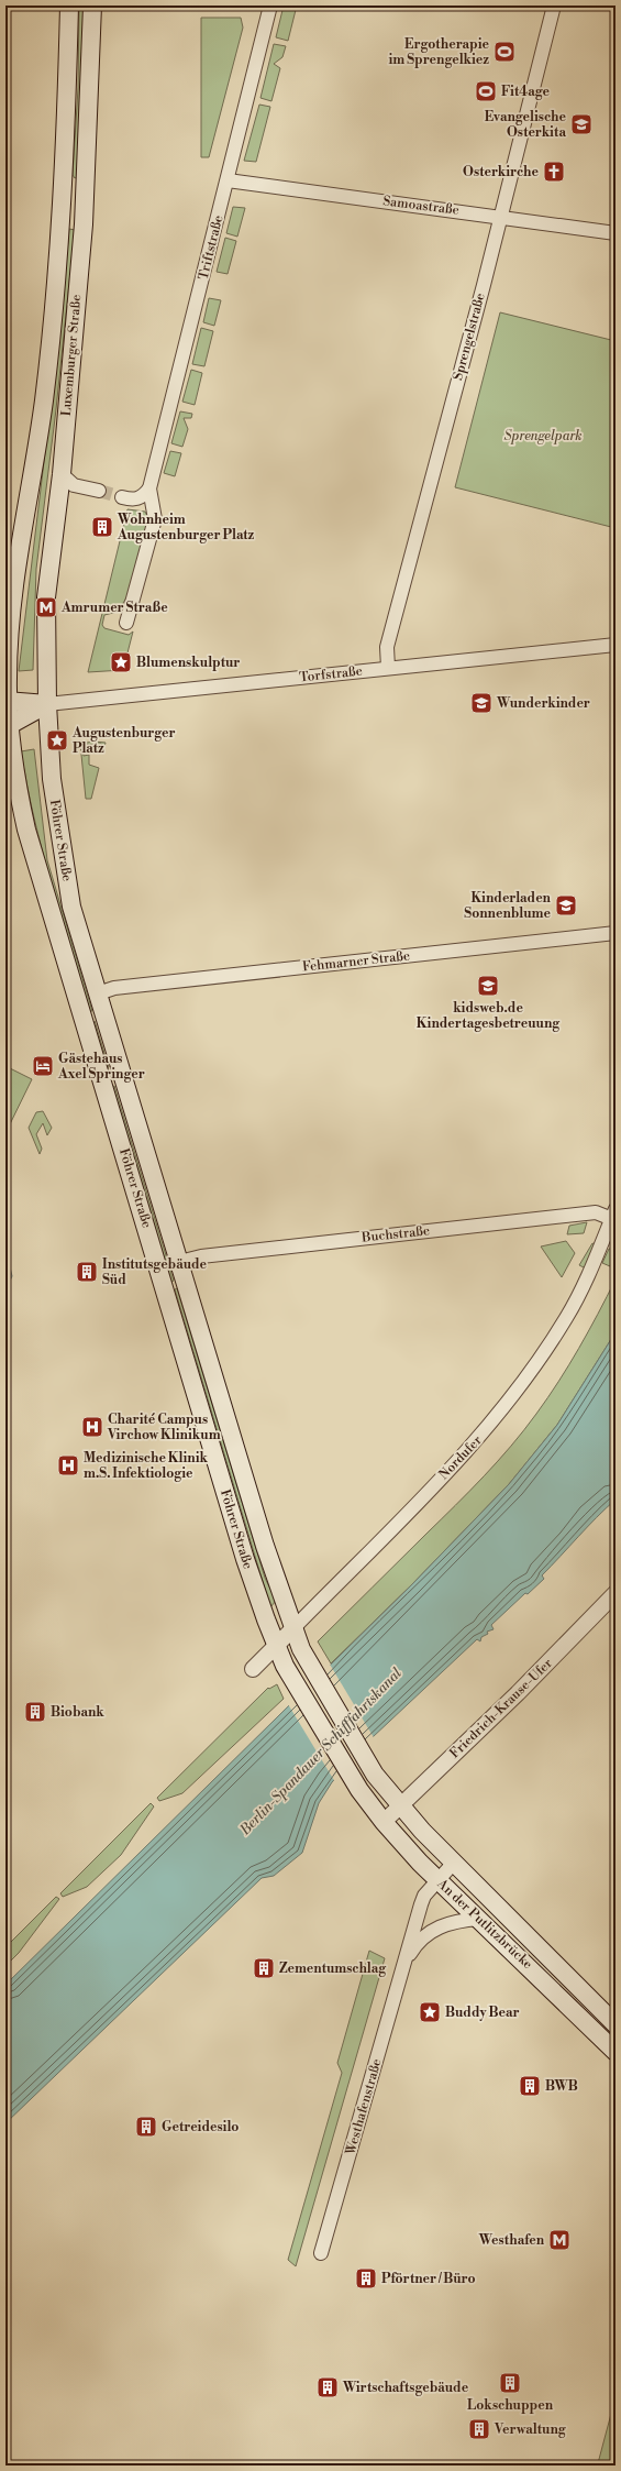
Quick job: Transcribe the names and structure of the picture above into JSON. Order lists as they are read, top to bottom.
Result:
{
  "streets": {
    "main road": ["Luxemburger Straße", "Föhrer Straße", "An der Putlitzbrücke"],
    "street": [
      "Samoastraße",
      "Triftstraße",
      "Sprengelstraße",
      "Torfstraße",
      "Fehmarner Straße",
      "Buchstraße",
      "Nordufer",
      "Friedrich-Krause-Ufer",
      "Westhafenstraße"
    ]
  },
  "crossings": [
    ["Samoastraße", "Triftstraße"],
    ["Samoastraße", "Sprengelstraße"],
    ["Sprengelstraße", "Torfstraße"],
    ["Luxemburger Straße", "Torfstraße"],
    ["Luxemburger Straße", "Föhrer Straße"],
    ["Torfstraße", "Föhrer Straße"],
    ["Föhrer Straße", "Fehmarner Straße"],
    ["Föhrer Straße", "Buchstraße"],
    ["Föhrer Straße", "Nordufer"],
    ["Föhrer Straße", "An der Putlitzbrücke"],
    ["Buchstraße", "Nordufer"],
    ["Friedrich-Krause-Ufer", "An der Putlitzbrücke"],
    ["An der Putlitzbrücke", "Westhafenstraße"]
  ],
  "water": ["Berlin-Spandauer Schifffahrtskanal"],
  "parks": ["Sprengelpark"],
  "places": {
    "sports": ["Ergotherapie im Sprengelkiez", "Fit4age"],
    "school or university": [
      "Evangelische Osterkita",
      "Wunderkinder",
      "Kinderladen Sonnenblume",
      "kidsweb.de Kindertagesbetreuung"
    ],
    "church": ["Osterkirche"],
    "building": [
      "Wohnheim Augustenburger Platz",
      "Institutsgebäude Süd",
      "Biobank",
      "Zementumschlag",
      "BWB",
      "Getreidesilo",
      "Pförtner / Büro",
      "Lokschuppen",
      "Wirtschaftsgebäude",
      "Verwaltung"
    ],
    "metro station": ["Amrumer Straße", "Westhafen"],
    "place": ["Blumenskulptur", "Augustenburger Platz", "Buddy Bear"],
    "hotel": ["Gästehaus Axel Springer"],
    "hospital": ["Charité Campus Virchow Klinikum", "Medizinische Klinik m.S. Infektiologie"]
  }
}
